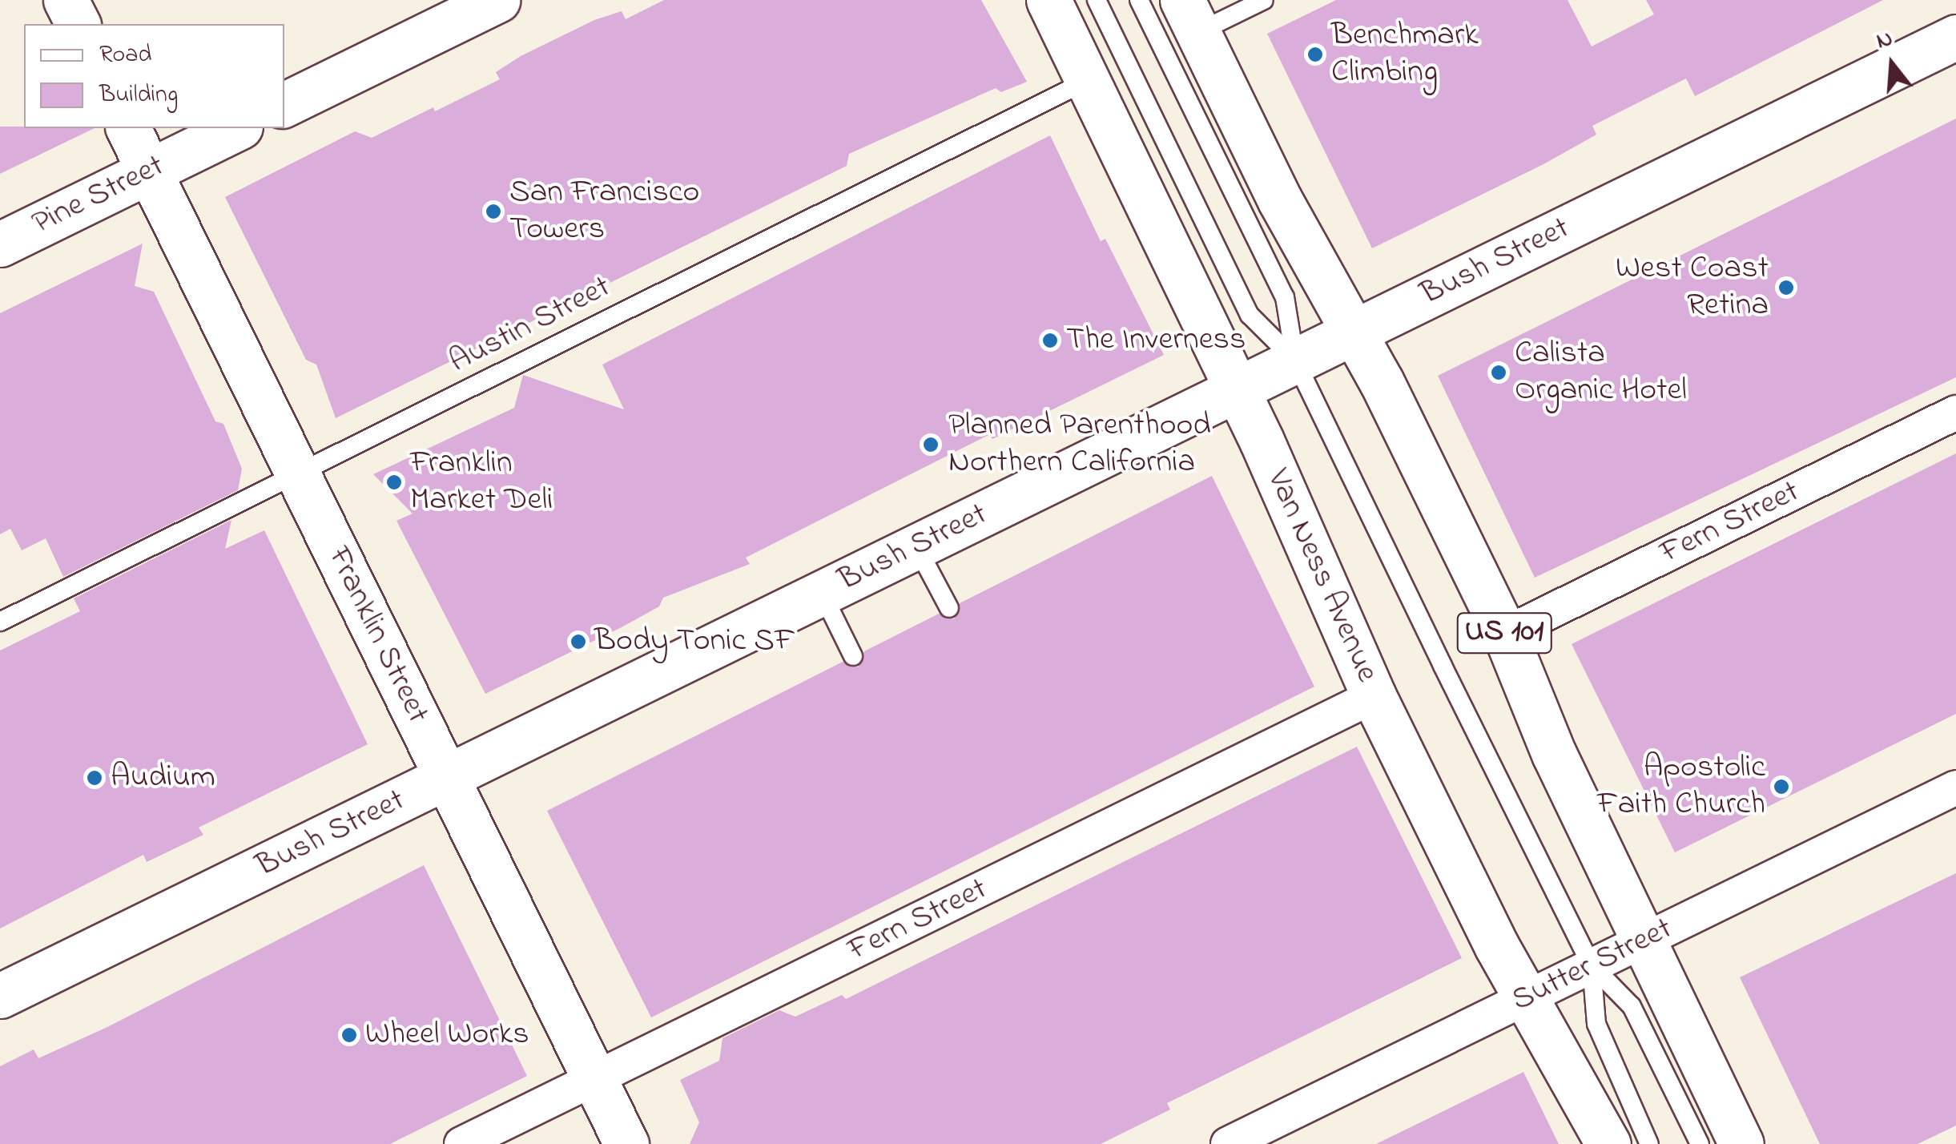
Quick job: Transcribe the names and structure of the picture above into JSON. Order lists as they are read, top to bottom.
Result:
{
  "streets": {
    "main road": [
      "Pine Street",
      "Bush Street",
      "Van Ness Avenue",
      "US 101",
      "Franklin Street"
    ],
    "street": ["Fern Street", "Sutter Street"],
    "lane": ["Austin Street"]
  },
  "crossings": [
    ["Pine Street", "Franklin Street"],
    ["Bush Street", "Van Ness Avenue"],
    ["Bush Street", "US 101"],
    ["Bush Street", "Franklin Street"],
    ["Austin Street", "Van Ness Avenue"],
    ["Austin Street", "Franklin Street"],
    ["Fern Street", "Van Ness Avenue"],
    ["Fern Street", "US 101"],
    ["Fern Street", "Franklin Street"],
    ["Van Ness Avenue", "Sutter Street"],
    ["US 101", "Sutter Street"]
  ],
  "places": [
    "Benchmark Climbing",
    "San Francisco Towers",
    "West Coast Retina",
    "The Inverness",
    "Calista Organic Hotel",
    "Planned Parenthood Northern California",
    "Franklin Market Deli",
    "Body Tonic SF",
    "Audium",
    "Apostolic Faith Church",
    "Wheel Works"
  ],
  "legend": ["Road", "Building"],
  "north": "top"
}
